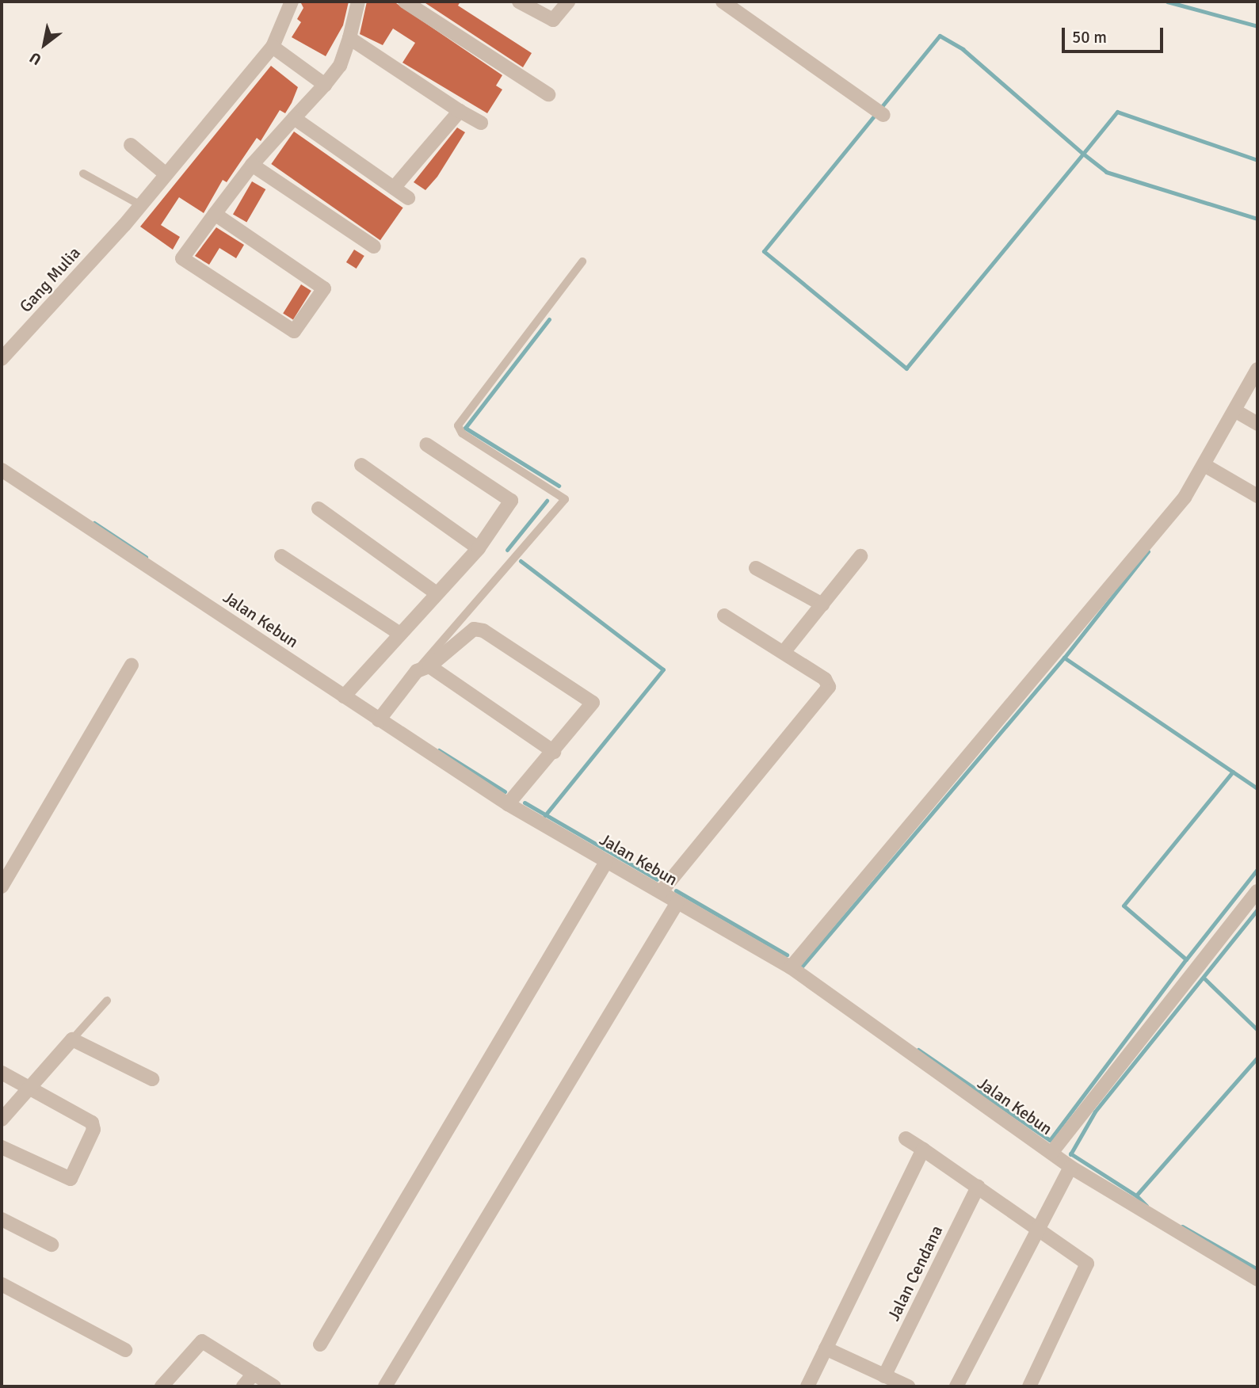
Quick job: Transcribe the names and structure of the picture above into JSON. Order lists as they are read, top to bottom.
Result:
{
  "streets": {
    "street": ["Gang Mulia", "Jalan Kebun", "Jalan Cendana"]
  },
  "scale_bar": "50 m",
  "north": "bottom left"
}
